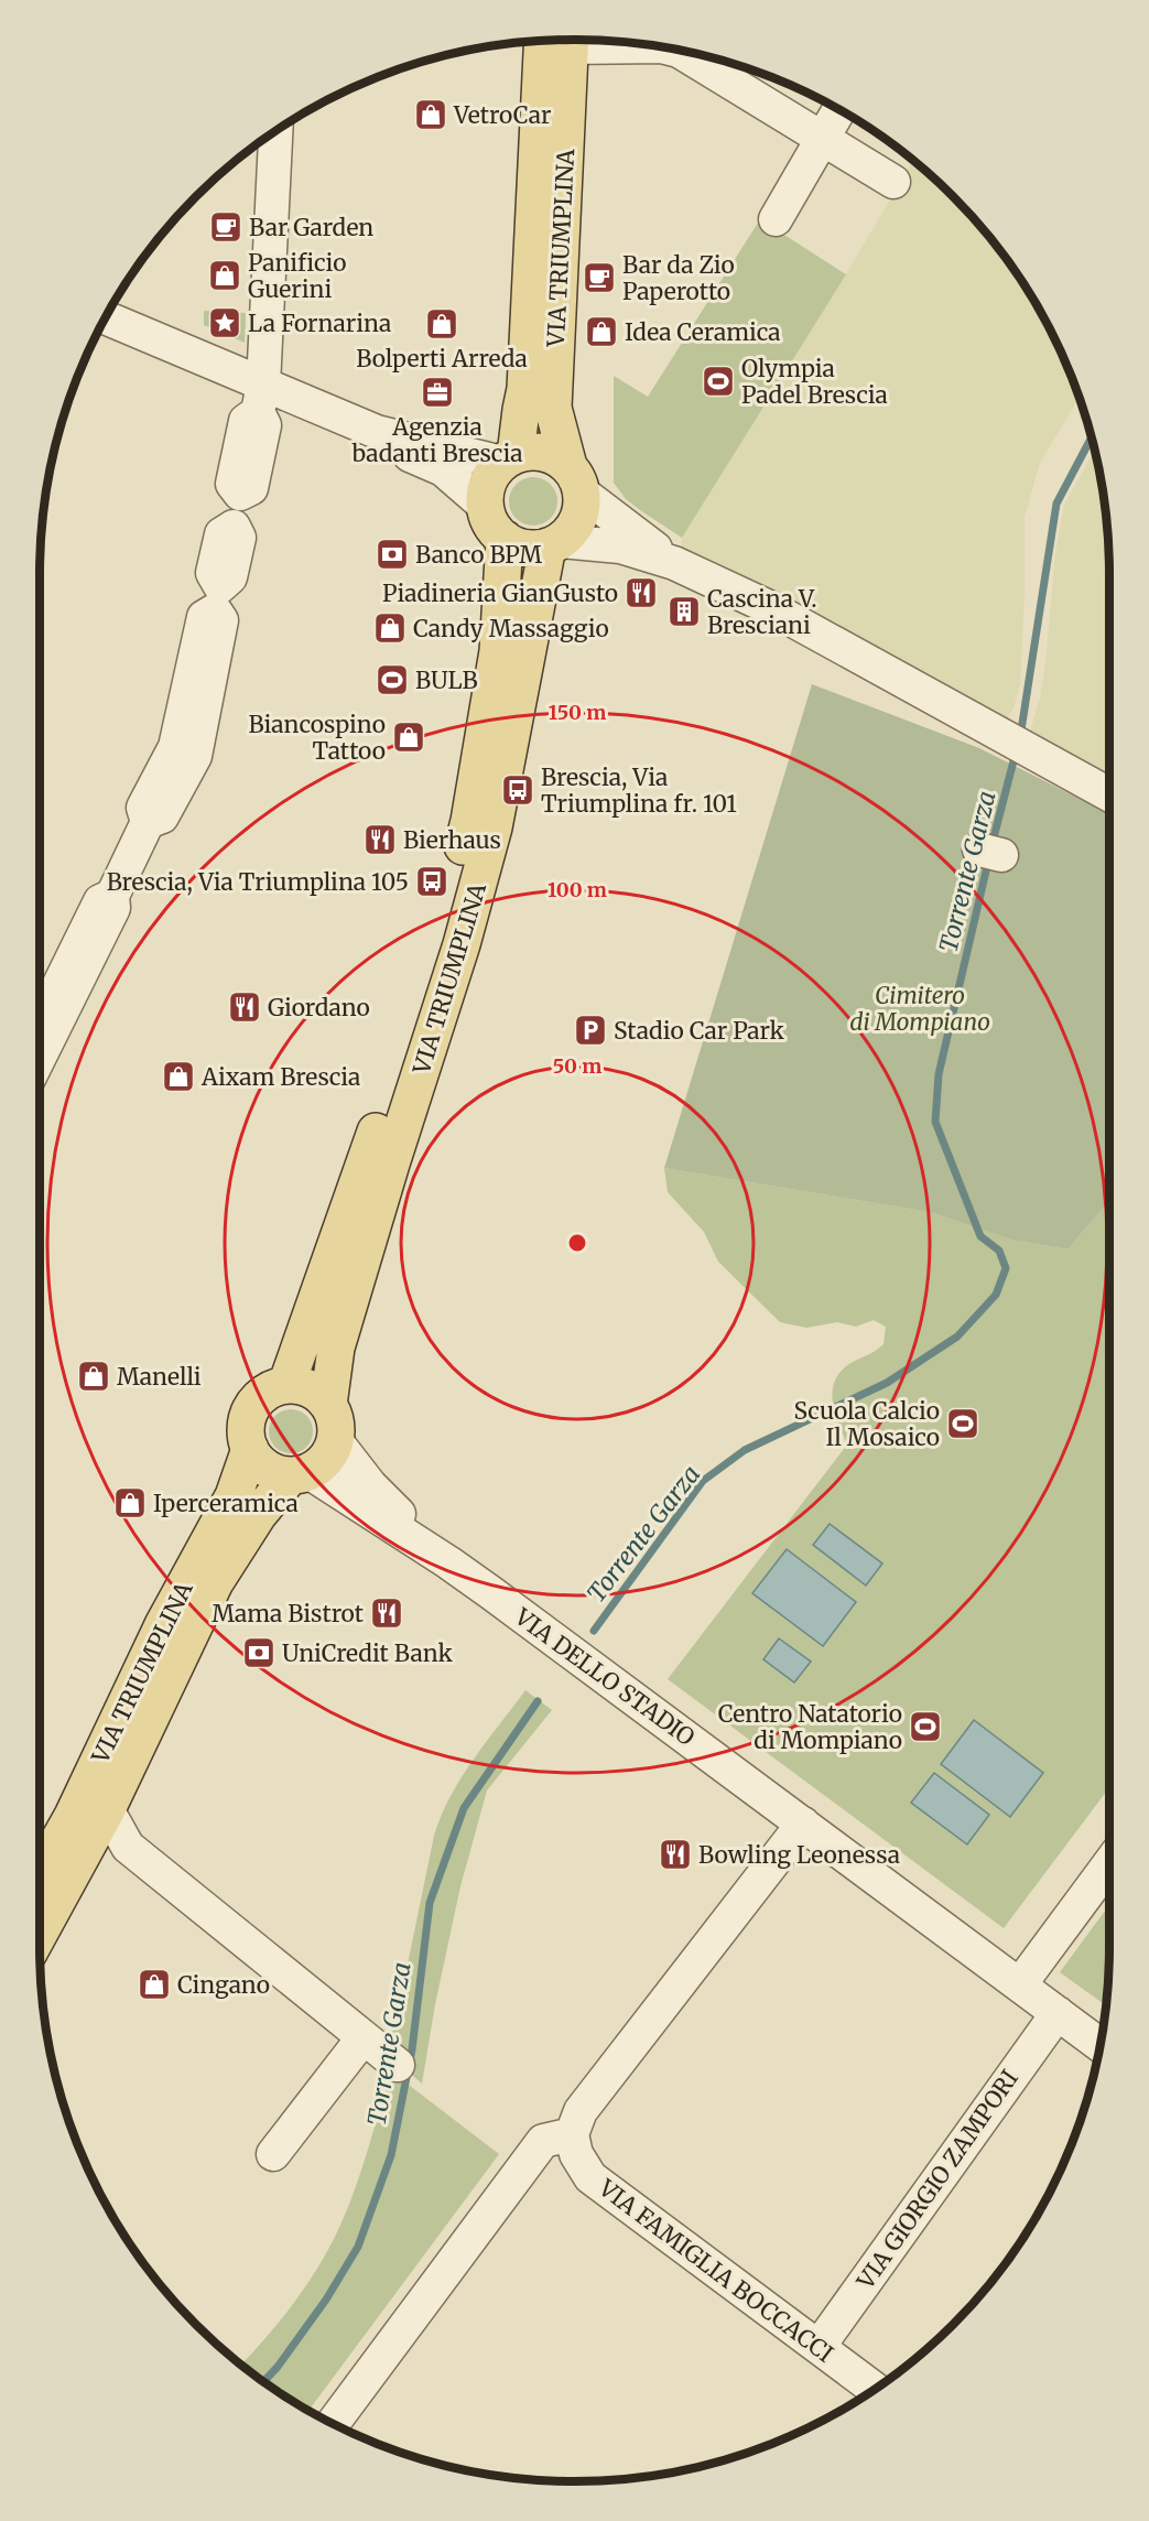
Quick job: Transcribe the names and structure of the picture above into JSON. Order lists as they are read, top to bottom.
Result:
{
  "streets": {
    "main road": ["VIA TRIUMPLINA"],
    "street": ["VIA DELLO STADIO", "VIA GIORGIO ZAMPORI", "VIA FAMIGLIA BOCCACCI"]
  },
  "crossings": [
    ["VIA TRIUMPLINA", "VIA DELLO STADIO"],
    ["VIA DELLO STADIO", "VIA GIORGIO ZAMPORI"],
    ["VIA GIORGIO ZAMPORI", "VIA FAMIGLIA BOCCACCI"]
  ],
  "water": ["Torrente Garza"],
  "parks": ["Cimitero di Mompiano"],
  "places": {
    "shop": [
      "VetroCar",
      "Panificio Guerini",
      "Bolperti Arreda",
      "Idea Ceramica",
      "Candy Massaggio",
      "Biancospino Tattoo",
      "Aixam Brescia",
      "Manelli",
      "Iperceramica",
      "Cingano"
    ],
    "cafe": ["Bar Garden", "Bar da Zio Paperotto"],
    "place": ["La Fornarina"],
    "sports": [
      "Olympia Padel Brescia",
      "BULB",
      "Scuola Calcio Il Mosaico",
      "Centro Natatorio di Mompiano"
    ],
    "office": ["Agenzia badanti Brescia"],
    "bank": ["Banco BPM", "UniCredit Bank"],
    "restaurant": [
      "Piadineria GianGusto",
      "Bierhaus",
      "Giordano",
      "Mama Bistrot",
      "Bowling Leonessa"
    ],
    "building": ["Cascina V. Bresciani"],
    "bus stop": ["Brescia, Via Triumplina fr. 101", "Brescia, Via Triumplina 105"],
    "parking": ["Stadio Car Park"]
  },
  "rings": ["150 m", "100 m", "50 m"]
}
